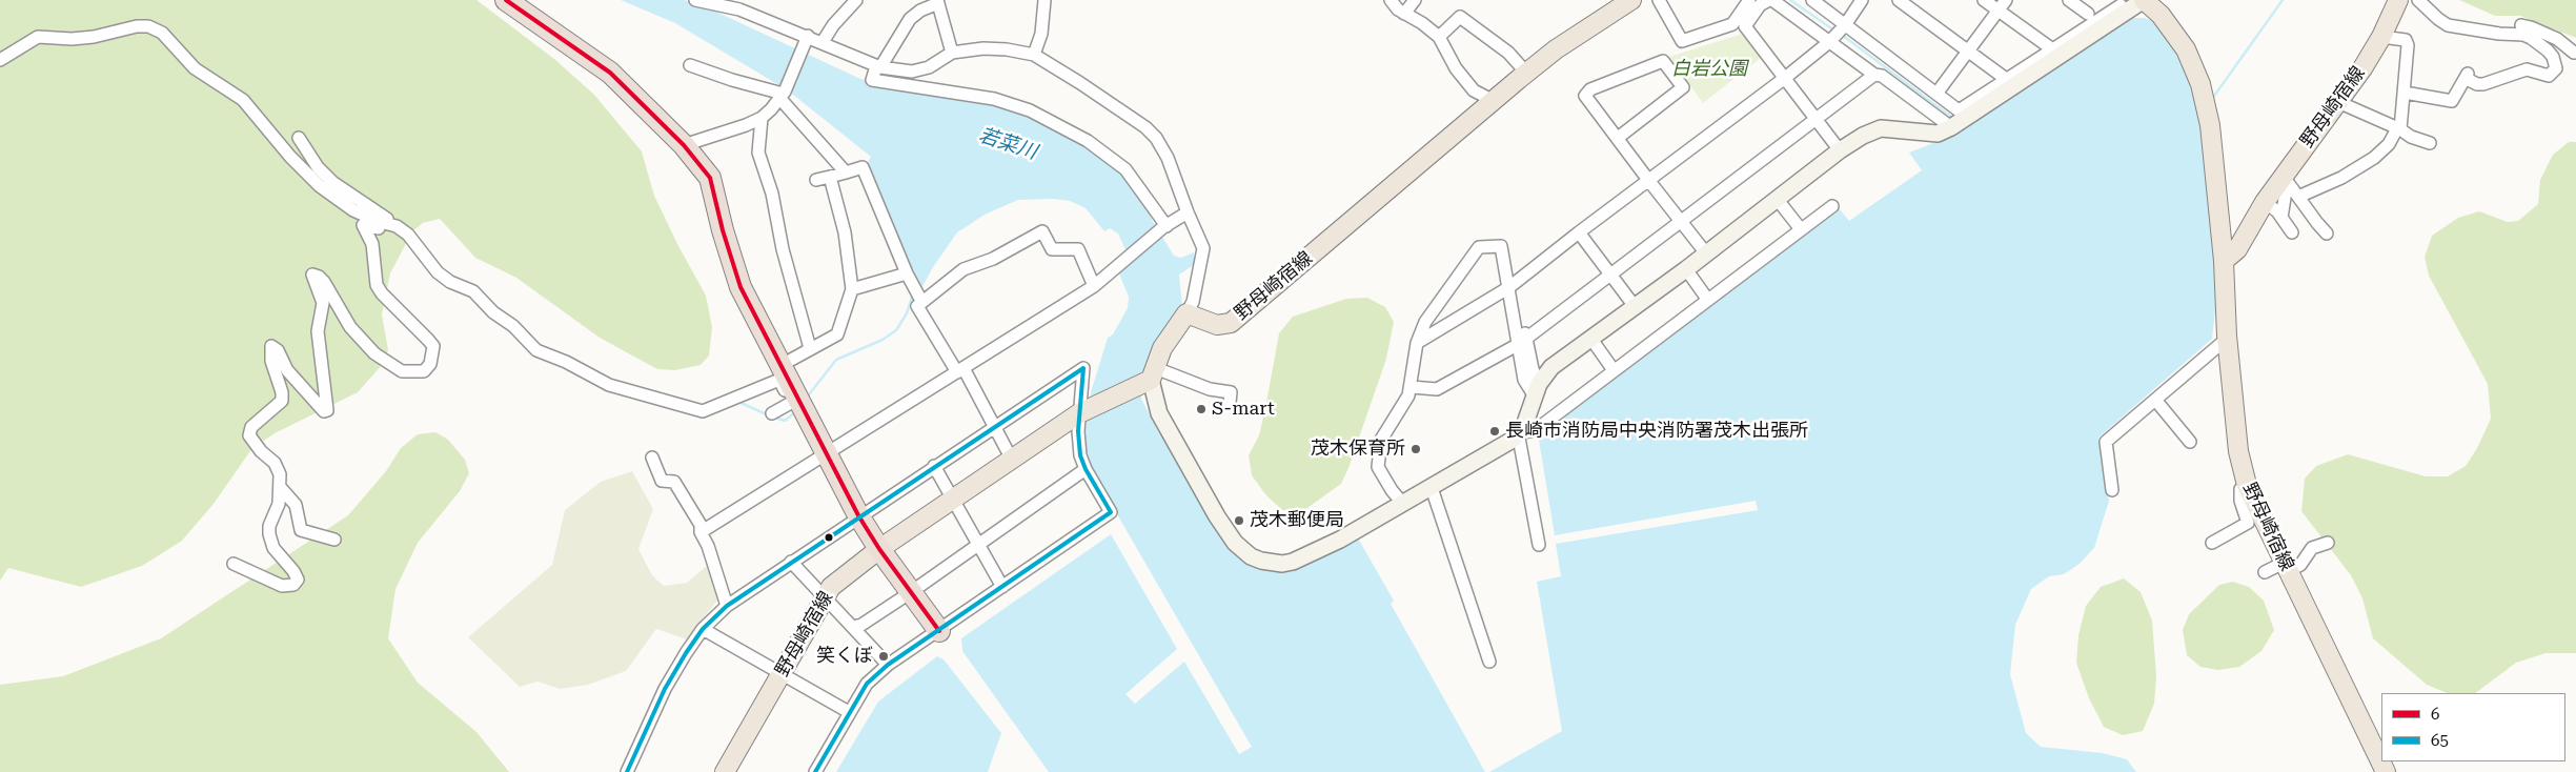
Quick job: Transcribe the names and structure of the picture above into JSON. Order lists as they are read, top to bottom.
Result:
{
  "streets": {
    "main road": ["野母崎宿線"]
  },
  "water": ["若菜川"],
  "parks": ["白岩公園"],
  "places": [
    "S-mart",
    "長崎市消防局中央消防署茂木出張所",
    "茂木保育所",
    "茂木郵便局",
    "笑くぼ"
  ],
  "lines": ["transit line 6", "transit line 65"],
  "legend": ["6", "65"]
}
